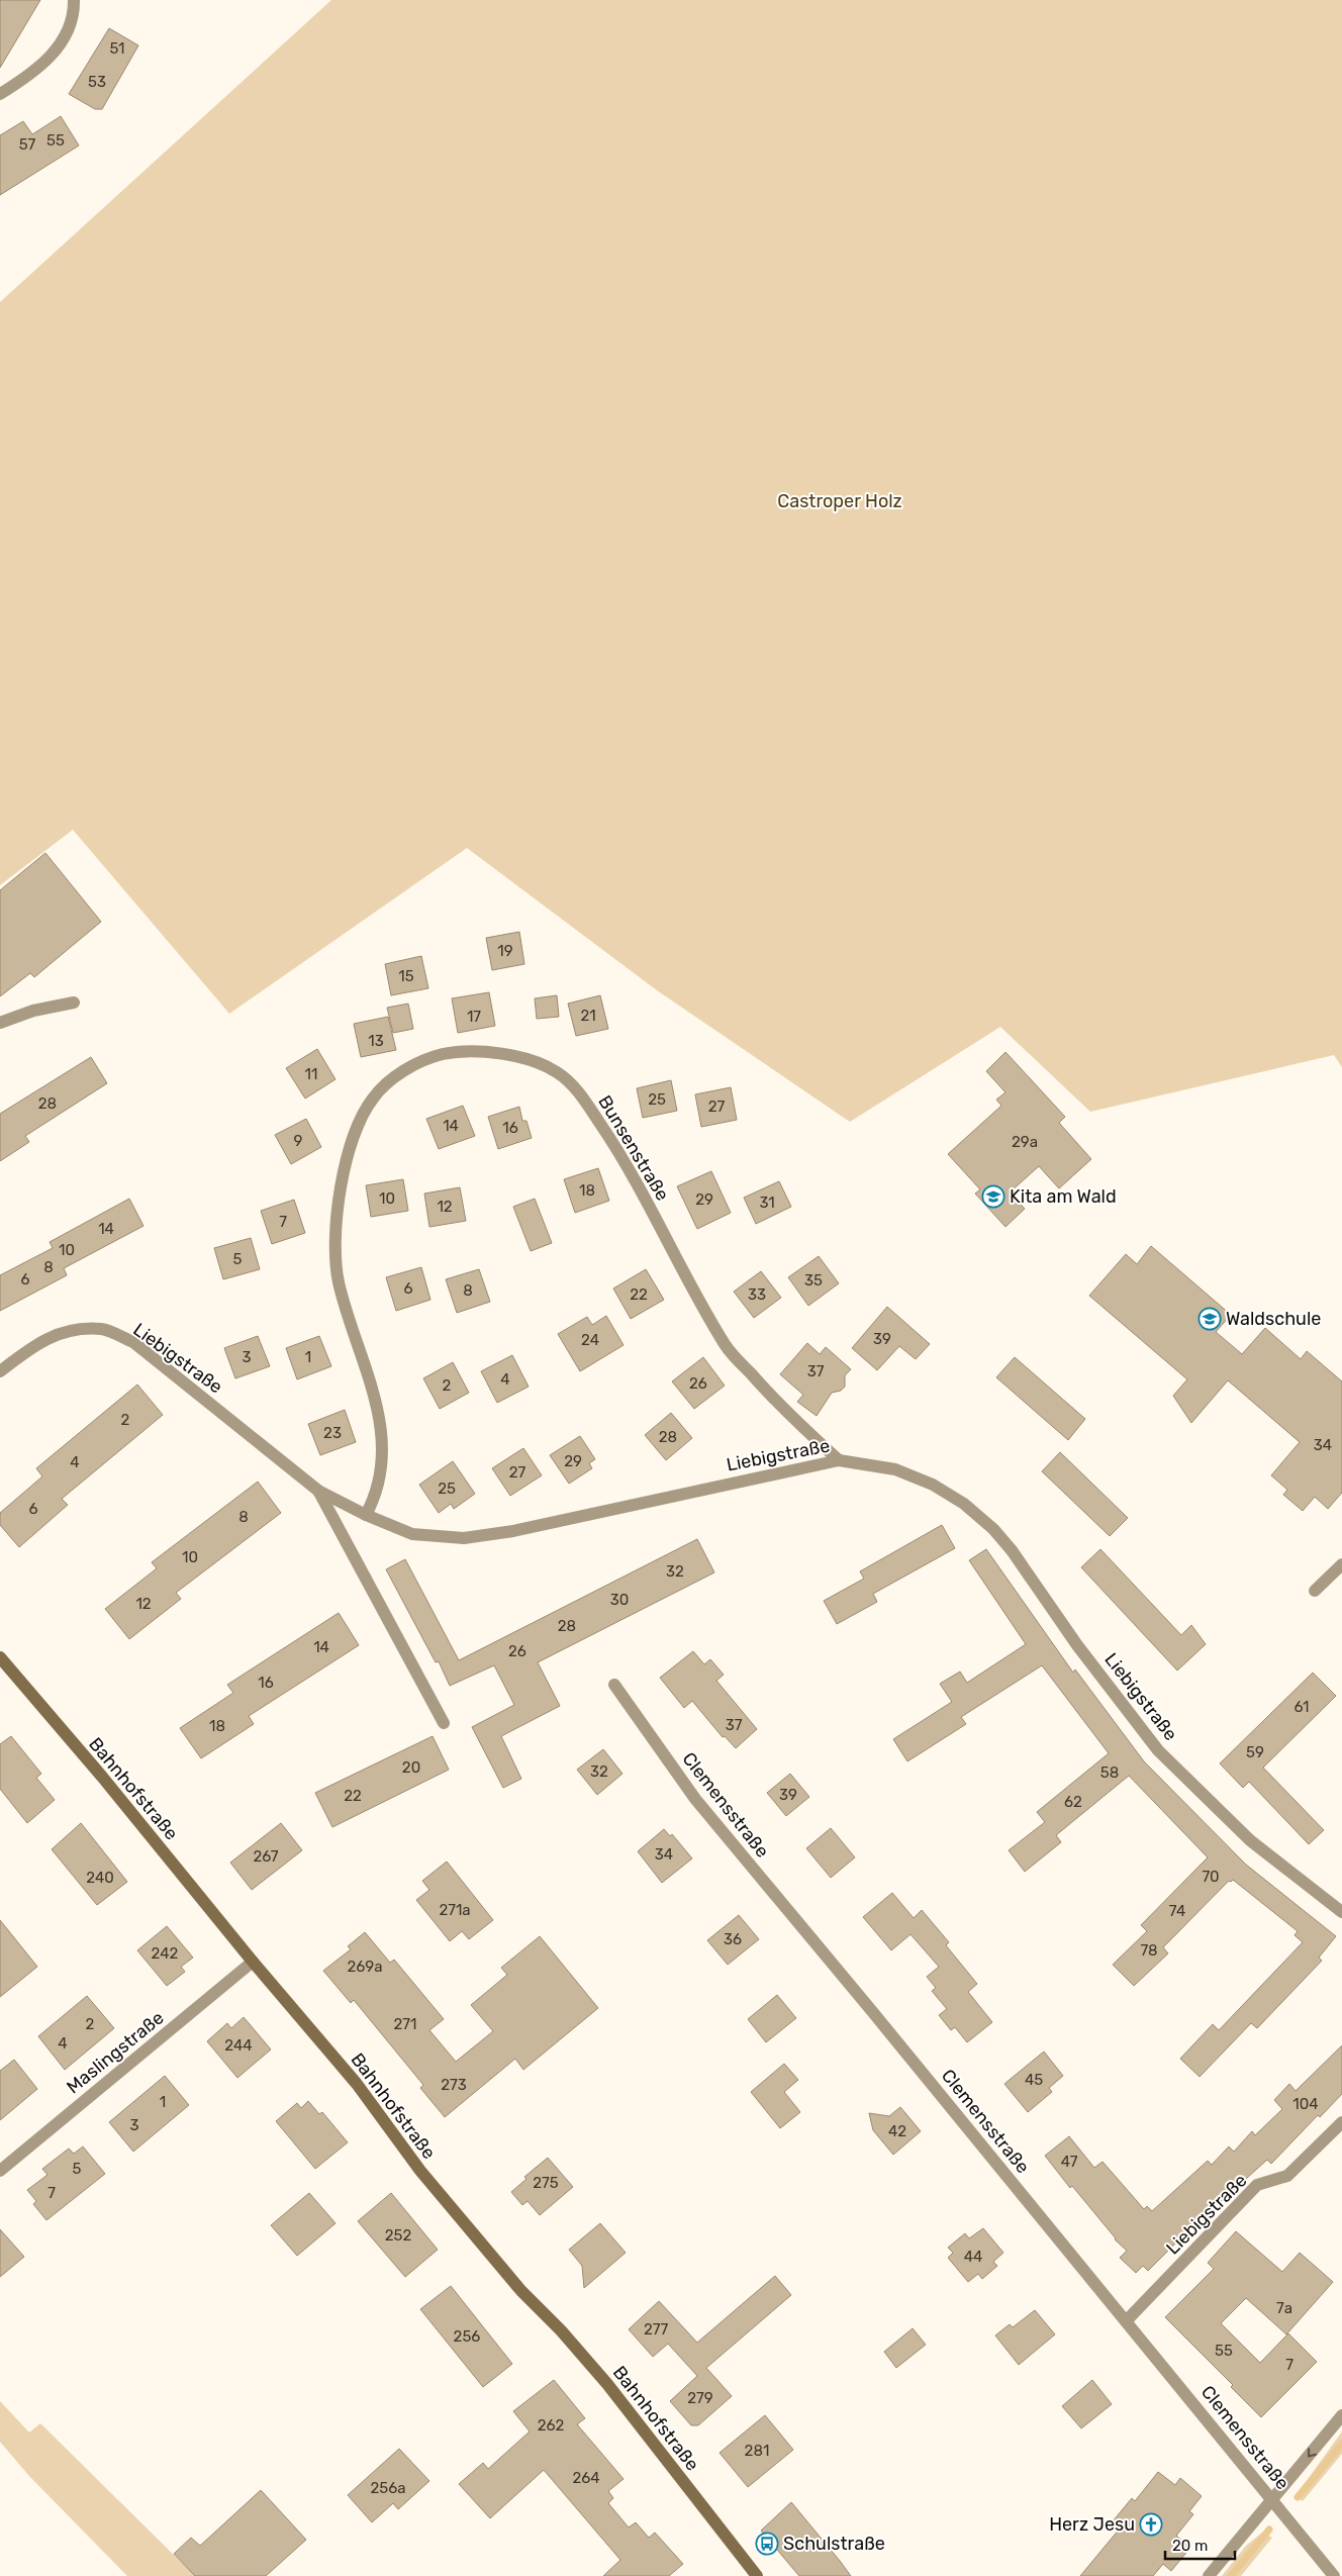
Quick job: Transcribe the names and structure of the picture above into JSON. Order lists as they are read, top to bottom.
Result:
{
  "streets": {
    "main road": ["Bahnhofstraße"],
    "street": [
      "Bunsenstraße",
      "Liebigstraße",
      "Clemensstraße",
      "Maslingstraße"
    ]
  },
  "crossings": [
    ["Bunsenstraße", "Liebigstraße"],
    ["Liebigstraße", "Clemensstraße"],
    ["Bahnhofstraße", "Maslingstraße"]
  ],
  "parks": ["Castroper Holz"],
  "places": {
    "school or university": ["Kita am Wald", "Waldschule"],
    "church": ["Herz Jesu"],
    "bus stop": ["Schulstraße"]
  },
  "house_numbers": [
    "51",
    "53",
    "55",
    "57",
    "19",
    "15",
    "21",
    "17",
    "13",
    "11",
    "25",
    "28",
    "27",
    "14",
    "16",
    "9",
    "29a",
    "18",
    "10",
    "29",
    "31",
    "12",
    "7",
    "14",
    "10",
    "5",
    "8",
    "6",
    "35",
    "6",
    "8",
    "22",
    "33",
    "39",
    "24",
    "3",
    "1",
    "37",
    "4",
    "26",
    "2",
    "2",
    "23",
    "28",
    "34",
    "29",
    "4",
    "27",
    "25",
    "6",
    "8",
    "10",
    "32",
    "30",
    "12",
    "28",
    "14",
    "26",
    "16",
    "61",
    "37",
    "18",
    "59",
    "20",
    "32",
    "58",
    "39",
    "22",
    "62",
    "34",
    "267",
    "70",
    "240",
    "271a",
    "74",
    "36",
    "78",
    "242",
    "269a",
    "2",
    "271",
    "4",
    "244",
    "45",
    "273",
    "1",
    "104",
    "3",
    "42",
    "47",
    "5",
    "275",
    "7",
    "252",
    "44",
    "7a",
    "277",
    "256",
    "55",
    "7",
    "279",
    "262",
    "281",
    "264",
    "256a"
  ],
  "scale_bar": "20 m"
}
